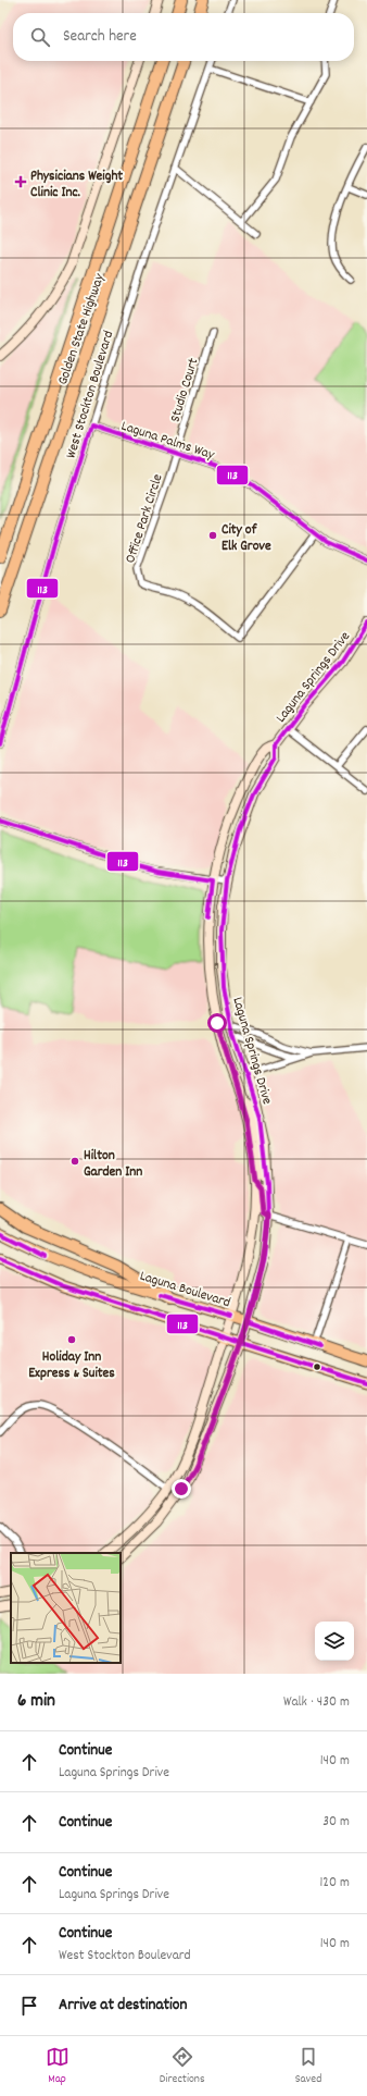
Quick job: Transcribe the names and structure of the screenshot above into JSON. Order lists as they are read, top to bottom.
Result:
{
  "streets": {
    "highway": ["Golden State Highway"],
    "main road": ["Laguna Boulevard"],
    "street": [
      "Studio Court",
      "West Stockton Boulevard",
      "Laguna Palms Way",
      "Office Park Circle",
      "Laguna Springs Drive"
    ]
  },
  "crossings": [
    ["Studio Court", "Laguna Palms Way"],
    ["Studio Court", "Office Park Circle"],
    ["West Stockton Boulevard", "Laguna Palms Way"],
    ["Laguna Palms Way", "Office Park Circle"],
    ["Laguna Springs Drive", "Laguna Boulevard"]
  ],
  "places": {
    "health": ["Physicians Weight Clinic Inc."],
    "other": ["City of Elk Grove", "Hilton Garden Inn", "Holiday Inn Express & Suites"]
  },
  "lines": ["transit line 113"],
  "page": {
    "search": "Search here",
    "heading": ["6 min", "Walk · 430 m"],
    "list": [
      ["Continue", "Laguna Springs Drive", "140 m"],
      ["Continue", "30 m"],
      ["Continue", "Laguna Springs Drive", "120 m"],
      ["Continue", "West Stockton Boulevard", "140 m"],
      "Arrive at destination"
    ],
    "nav": ["Map", "Directions", "Saved"]
  }
}
